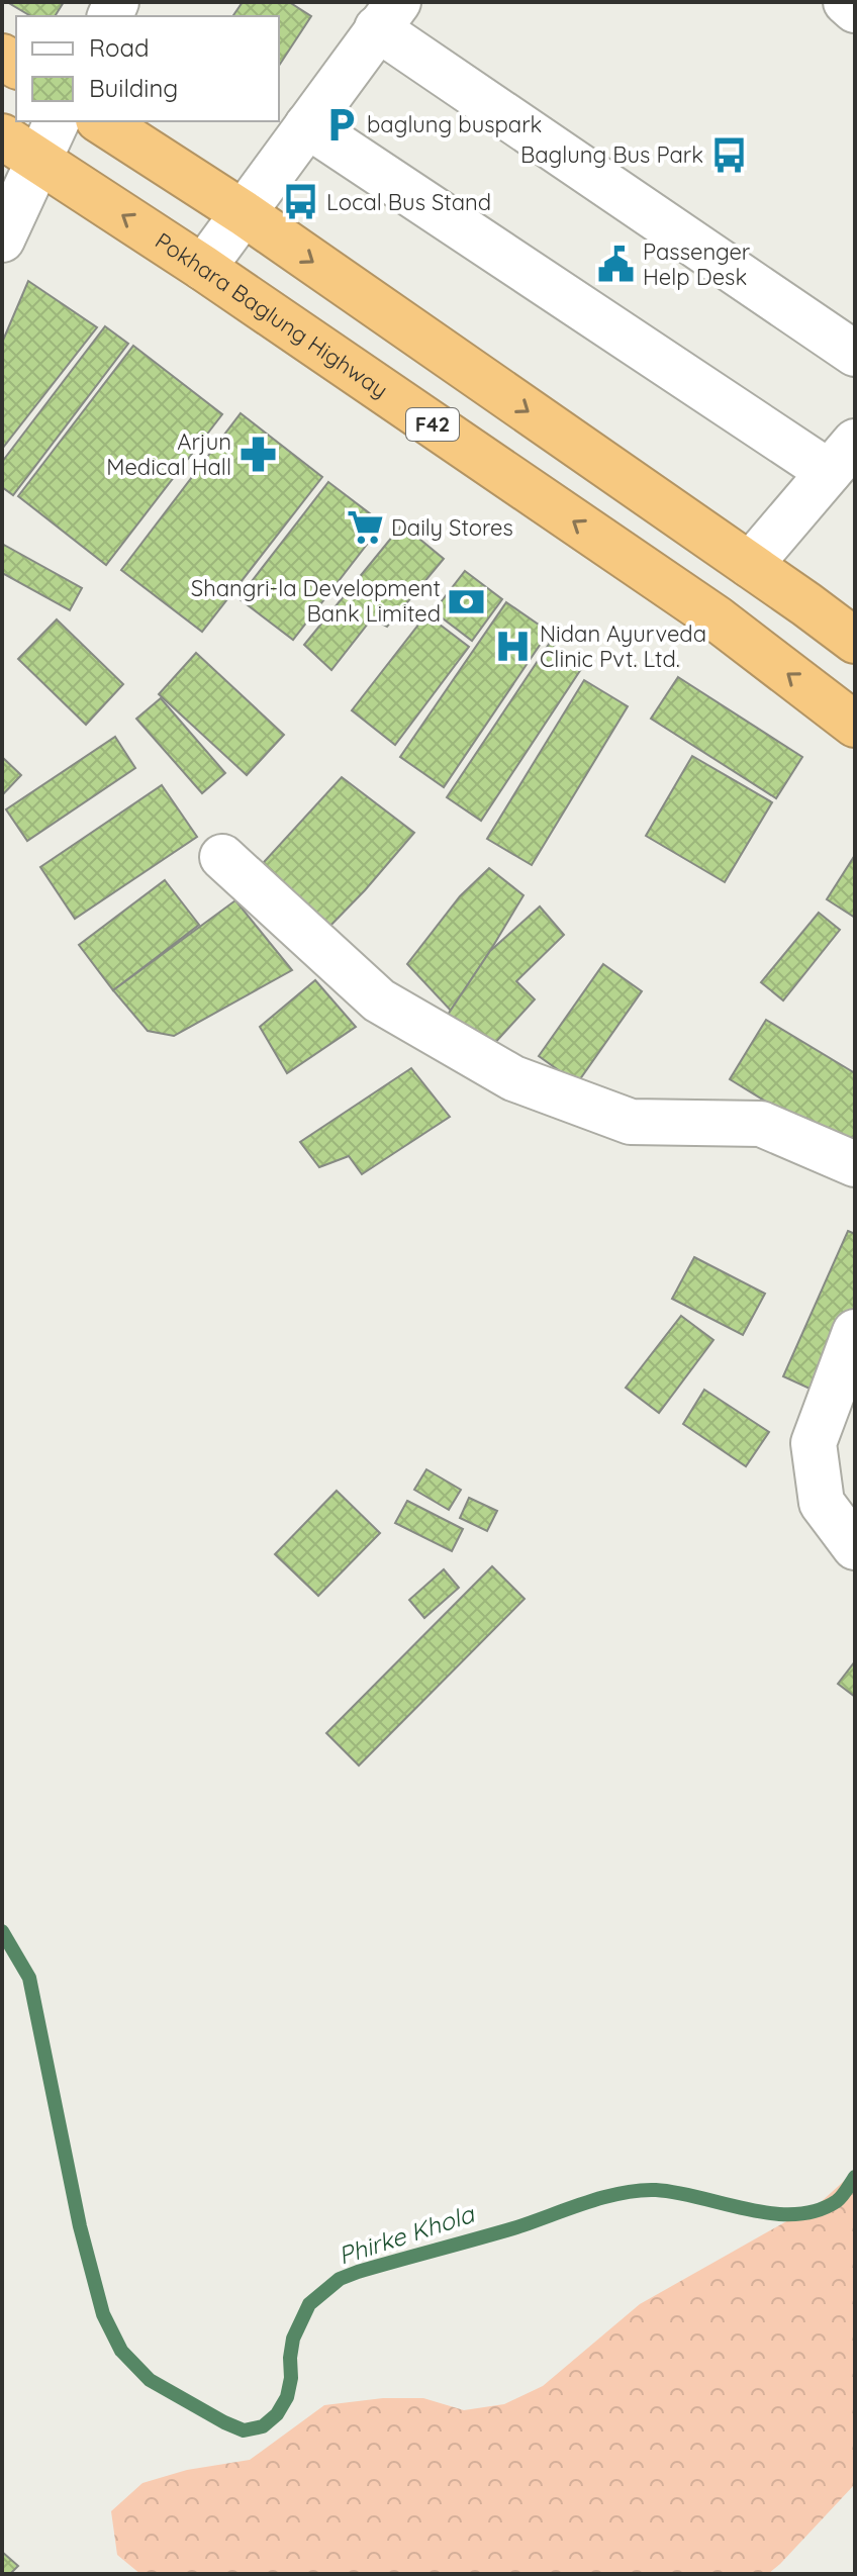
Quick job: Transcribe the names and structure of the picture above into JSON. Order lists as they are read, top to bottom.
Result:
{
  "streets": {
    "highway": ["Pokhara Baglung Highway", "F42"]
  },
  "water": ["Phirke Khola"],
  "places": {
    "parking": ["baglung buspark"],
    "bus stop": ["Baglung Bus Park", "Local Bus Stand"],
    "public building": ["Passenger Help Desk"],
    "pharmacy": ["Arjun Medical Hall"],
    "supermarket": ["Daily Stores"],
    "bank": ["Shangri-la Development Bank Limited"],
    "hospital": ["Nidan Ayurveda Clinic Pvt. Ltd."]
  },
  "legend": ["Road", "Building"]
}
